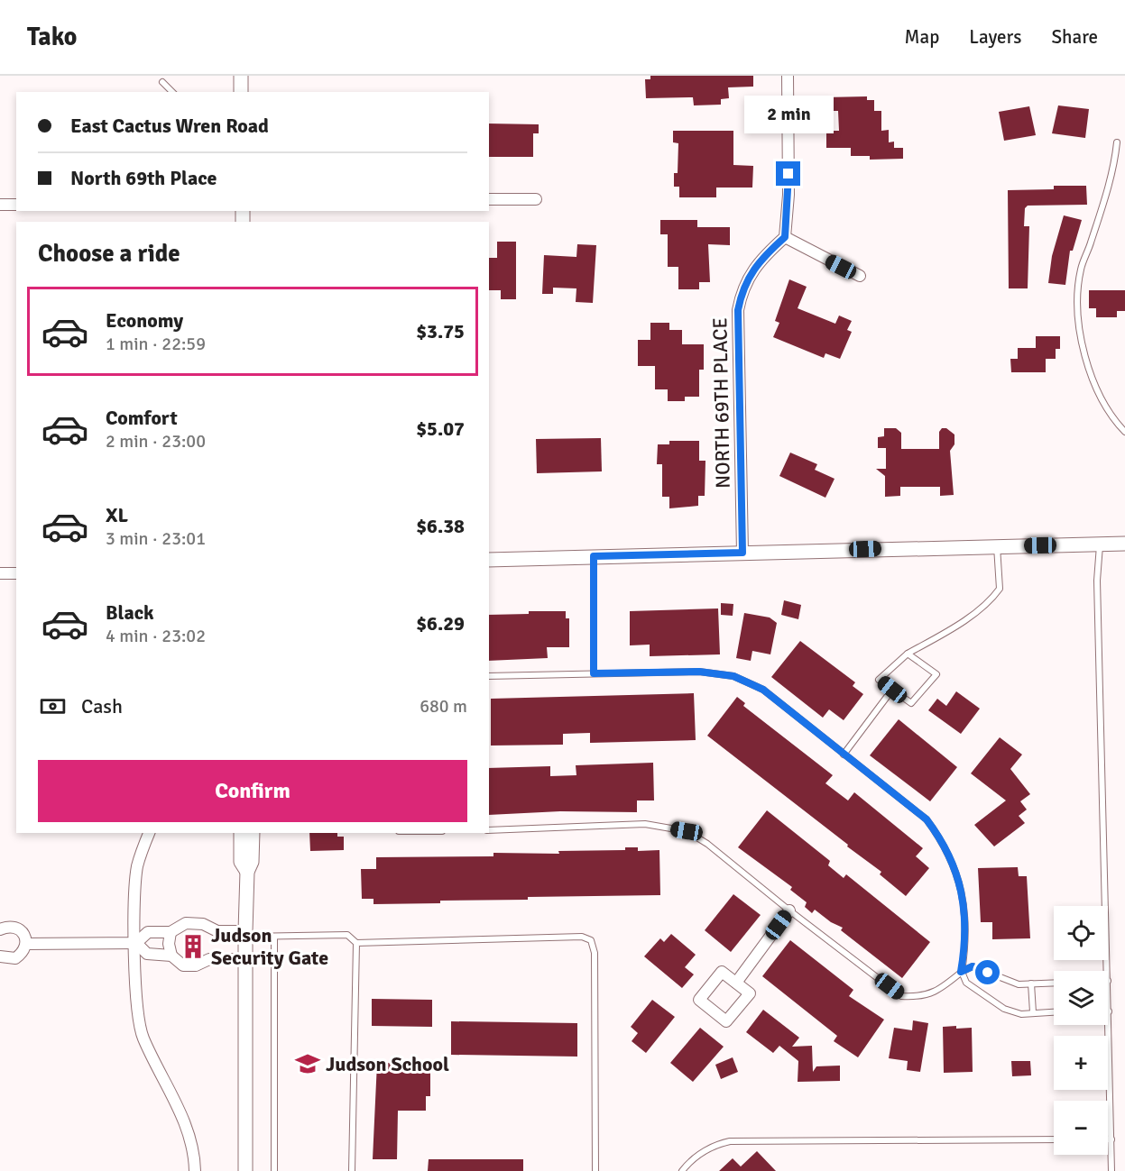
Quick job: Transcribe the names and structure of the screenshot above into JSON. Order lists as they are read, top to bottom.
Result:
{
  "streets": {
    "street": ["NORTH 69TH PLACE"]
  },
  "places": {
    "building": ["Judson Security Gate"],
    "school or university": ["Judson School"]
  },
  "page": {
    "header": "Tako",
    "nav": ["Map", "Layers", "Share"],
    "banner": ["East Cactus Wren Road", "North 69th Place"],
    "bubble": "2 min",
    "heading": "Choose a ride",
    "list": [
      {
        "name": "Economy",
        "note": "1 min · 22:59",
        "value": "$3.75"
      },
      {
        "name": "Comfort",
        "note": "2 min · 23:00",
        "value": "$5.07"
      },
      {
        "name": "XL",
        "note": "3 min · 23:01",
        "value": "$6.38"
      },
      {
        "name": "Black",
        "note": "4 min · 23:02",
        "value": "$6.29"
      }
    ],
    "pay": ["Cash", "680 m"],
    "buttons": "Confirm",
    "map_buttons": ["+", "−"]
  }
}
